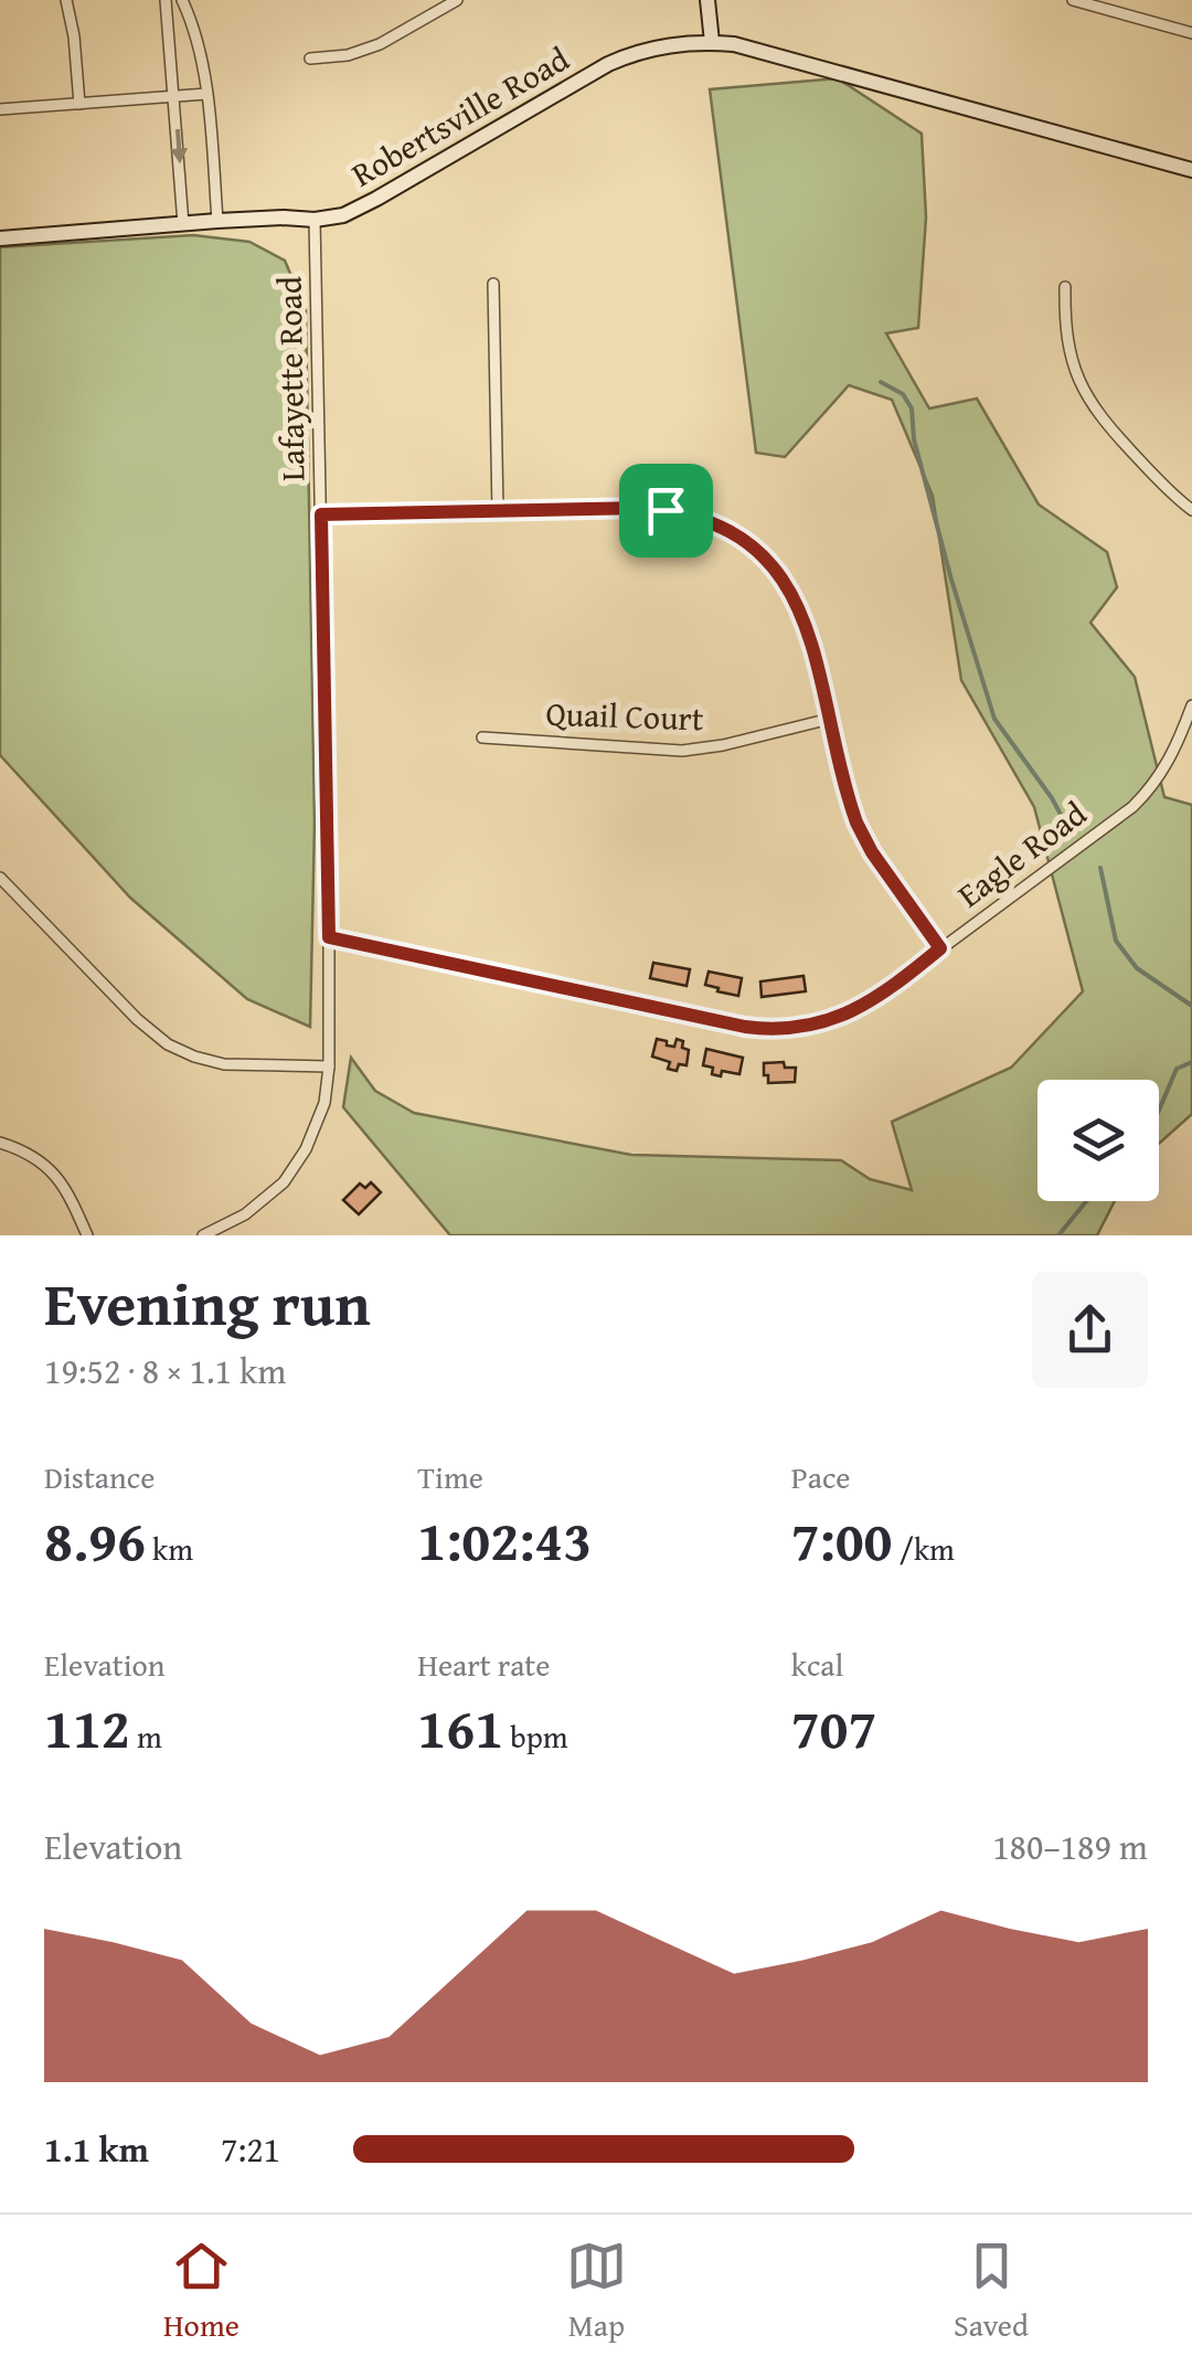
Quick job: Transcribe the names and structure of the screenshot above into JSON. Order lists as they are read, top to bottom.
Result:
{
  "streets": {
    "street": [
      "Robertsville Road",
      "Lafayette Road",
      "Quail Court",
      "Eagle Road"
    ]
  },
  "crossings": [
    ["Robertsville Road", "Lafayette Road"],
    ["Lafayette Road", "Eagle Road"]
  ],
  "page": {
    "heading": ["Evening run", "19:52 · 8 × 1.1 km"],
    "stats": [
      ["Distance", "8.96 km"],
      ["Time", "1:02:43"],
      ["Pace", "7:00 /km"],
      ["Elevation", "112 m"],
      ["Heart rate", "161 bpm"],
      ["kcal", "707"]
    ],
    "chart": ["Elevation", "180–189 m"],
    "list": [
      {
        "name": "1.1 km",
        "note": "7:21"
      }
    ],
    "tabs": ["Home", "Map", "Saved"]
  }
}
